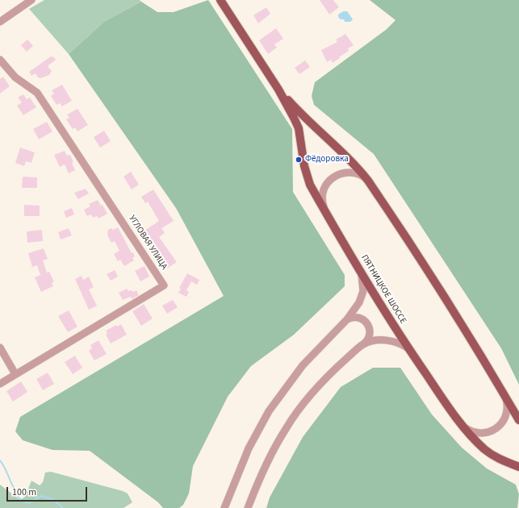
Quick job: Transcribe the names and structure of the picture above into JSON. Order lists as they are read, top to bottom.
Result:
{
  "streets": {
    "main road": ["ПЯТНИЦКОЕ ШОССЕ"],
    "street": ["УГЛОВАЯ УЛИЦА"]
  },
  "places": ["Фёдоровка"],
  "scale_bar": "100 m"
}
